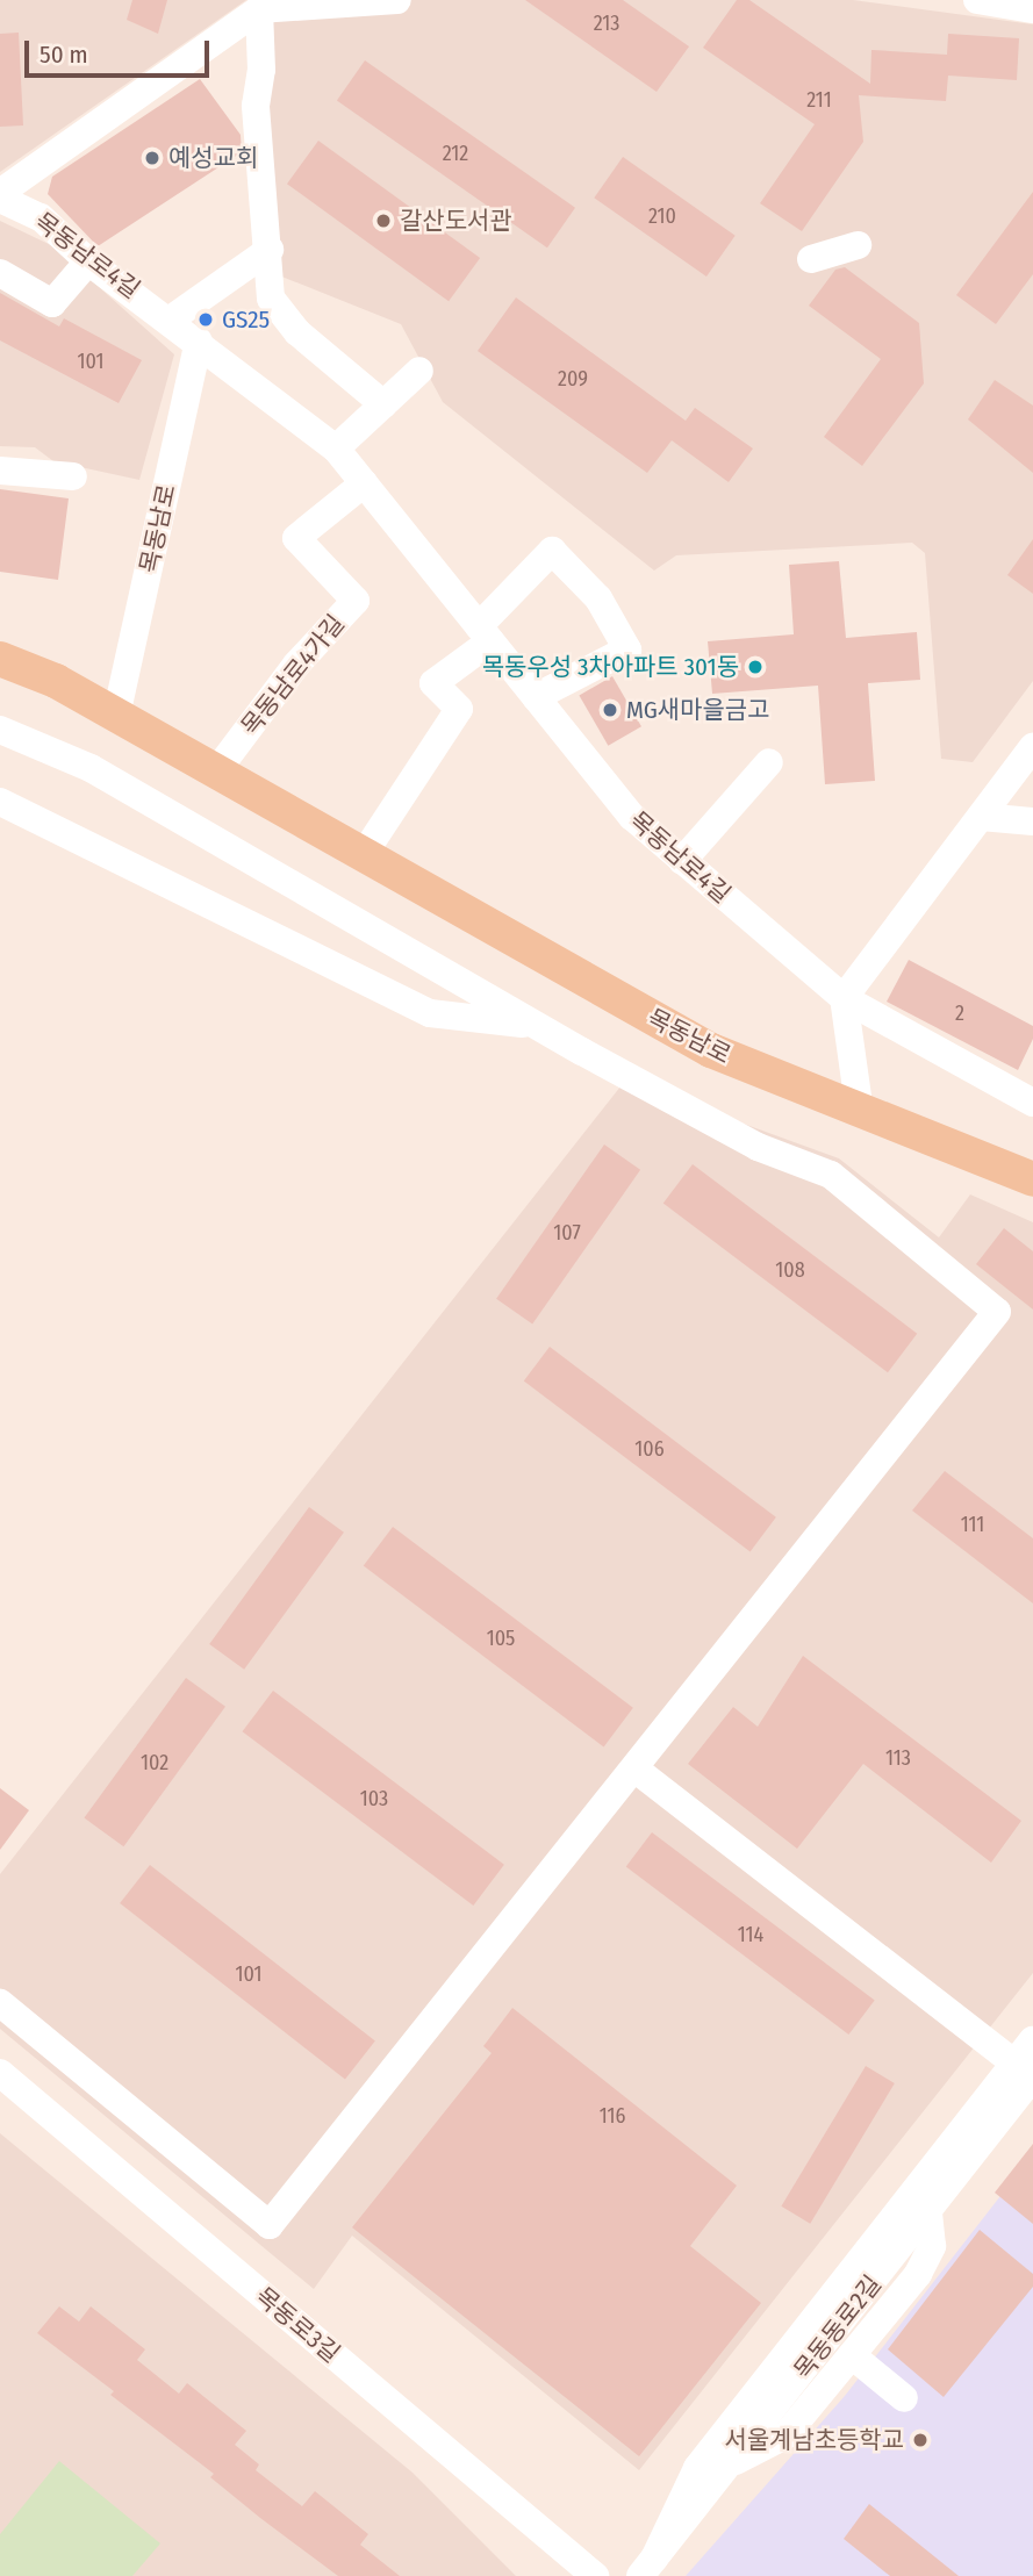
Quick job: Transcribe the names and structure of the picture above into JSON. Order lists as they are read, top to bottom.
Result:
{
  "streets": {
    "main road": ["목동남로"],
    "street": [
      "목동남로4길",
      "목동남로4가길",
      "목동로3길",
      "목동동로2길"
    ]
  },
  "crossings": [
    ["목동남로4길", "목동남로"],
    ["목동남로4길", "목동남로4가길"],
    ["목동남로", "목동남로4가길"]
  ],
  "places": [
    "예성교회",
    "갈산도서관",
    "GS25",
    "목동우성 3차아파트 301동",
    "MG새마을금고",
    "서울계남초등학교"
  ],
  "house_numbers": [
    "213",
    "211",
    "212",
    "210",
    "101",
    "209",
    "2",
    "107",
    "108",
    "106",
    "111",
    "105",
    "113",
    "102",
    "103",
    "114",
    "101",
    "116"
  ],
  "scale_bar": "50 m"
}
